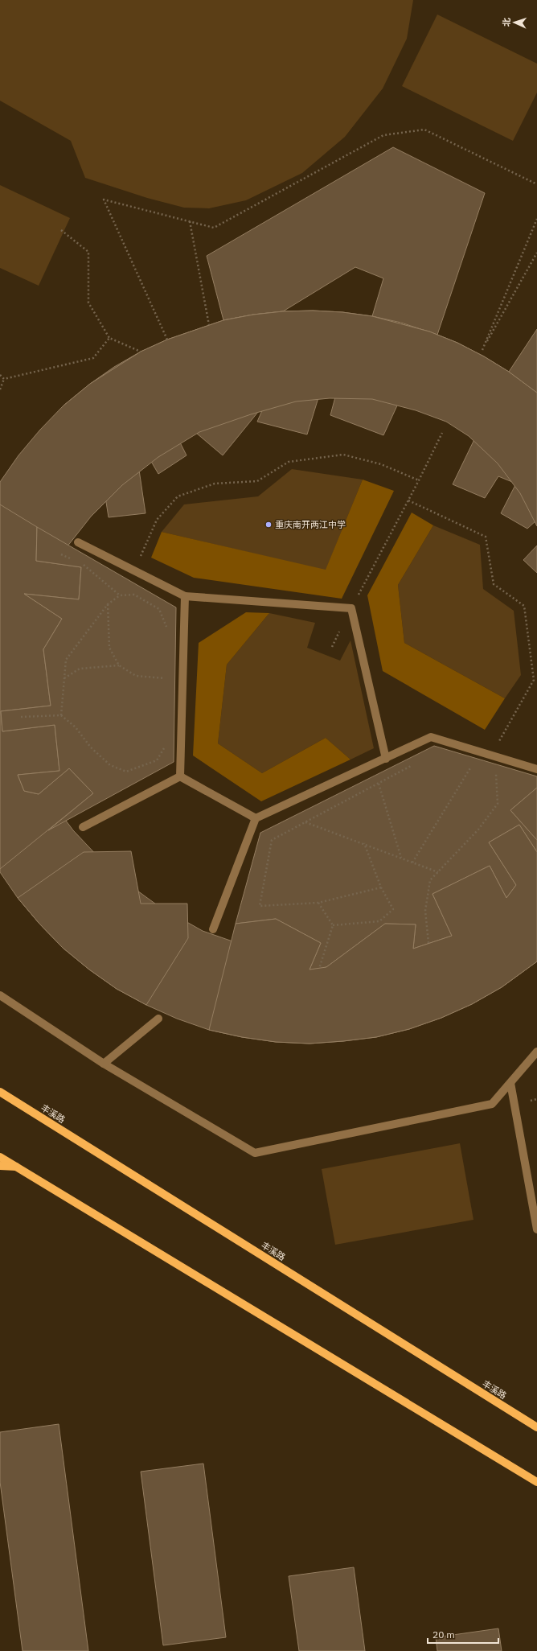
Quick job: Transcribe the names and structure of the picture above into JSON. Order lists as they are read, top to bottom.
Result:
{
  "streets": {
    "main road": ["丰溪路"]
  },
  "places": ["重庆南开两江中学"],
  "scale_bar": "20 m",
  "north": "left"
}
